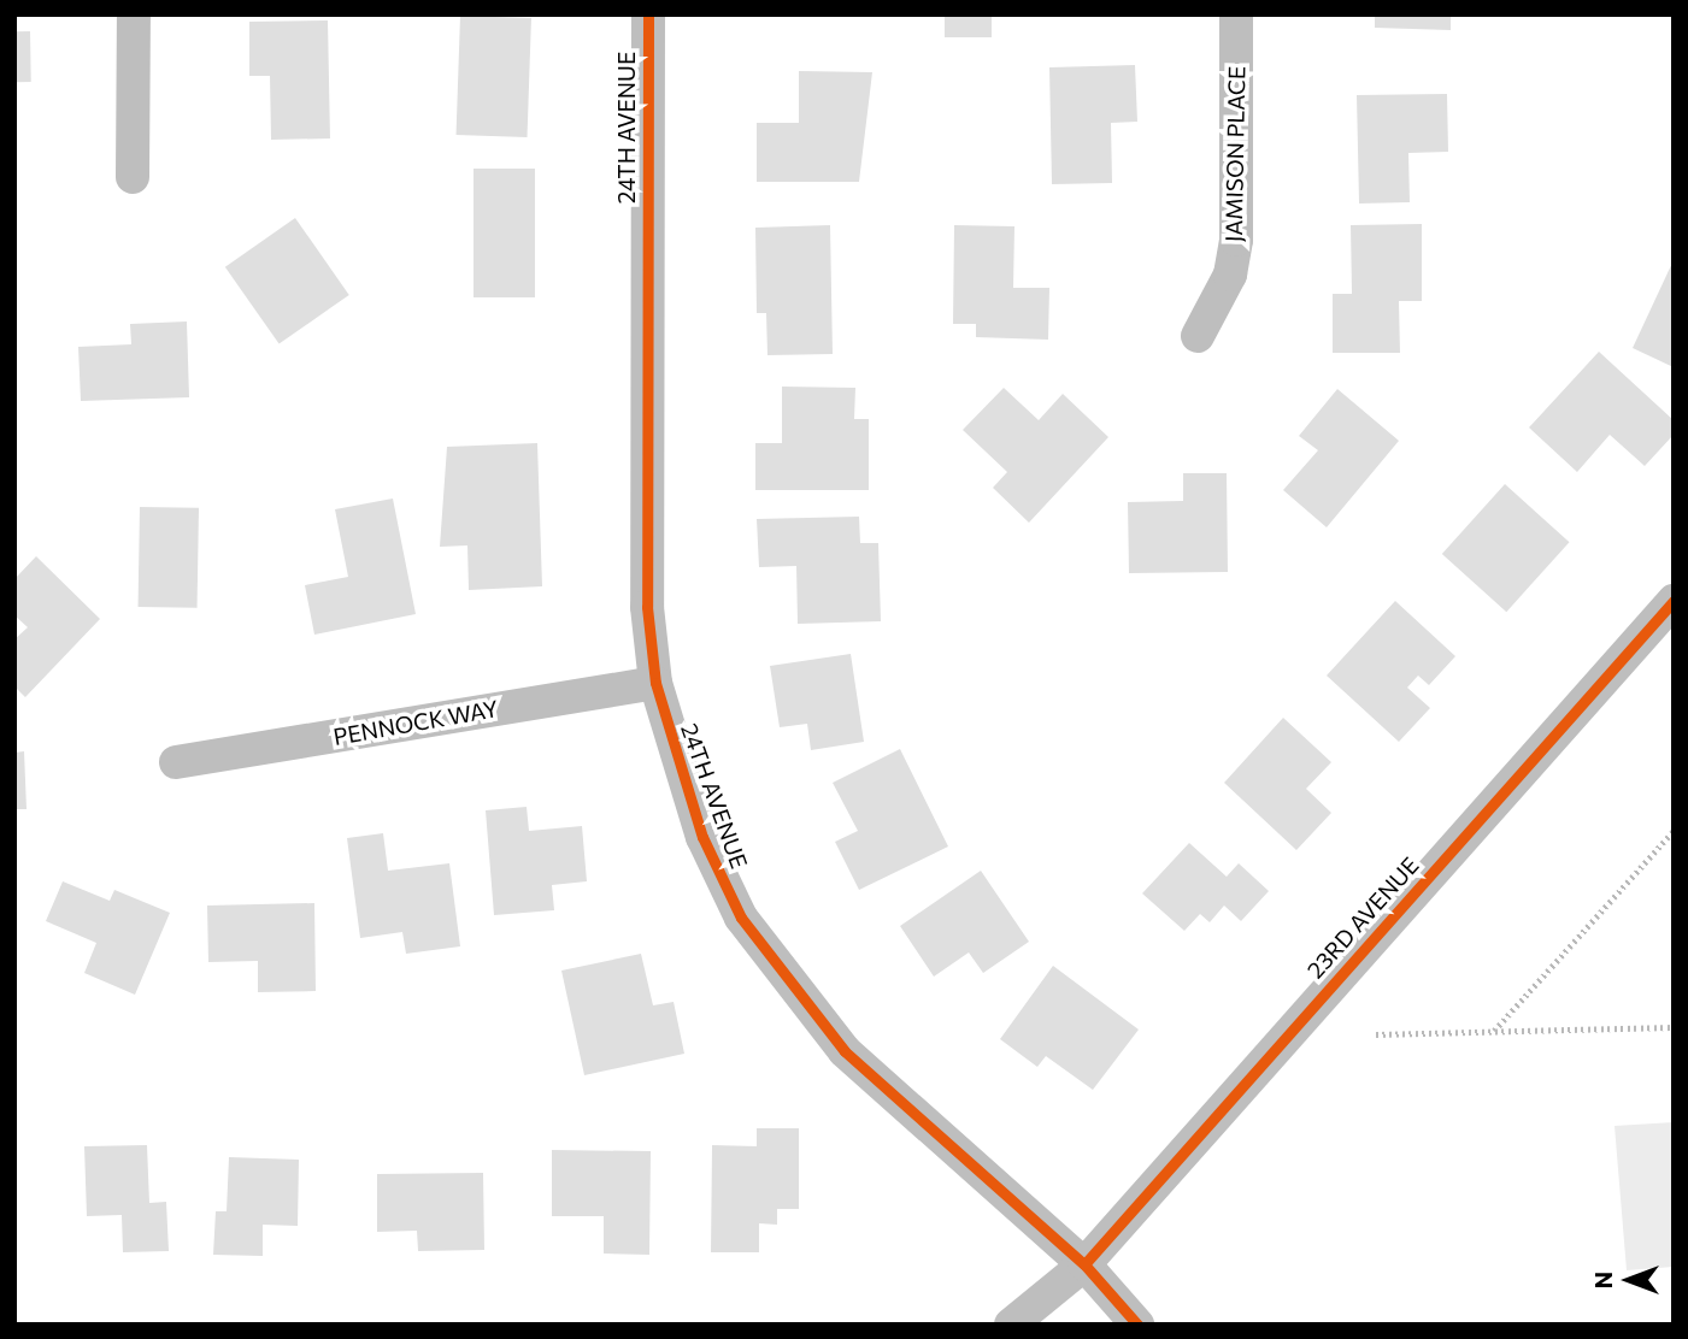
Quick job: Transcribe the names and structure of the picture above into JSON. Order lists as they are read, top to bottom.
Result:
{
  "streets": {
    "street": [
      "24TH AVENUE",
      "JAMISON PLACE",
      "PENNOCK WAY",
      "23RD AVENUE"
    ]
  },
  "crossings": [
    ["24TH AVENUE", "PENNOCK WAY"],
    ["24TH AVENUE", "23RD AVENUE"]
  ],
  "north": "left"
}
